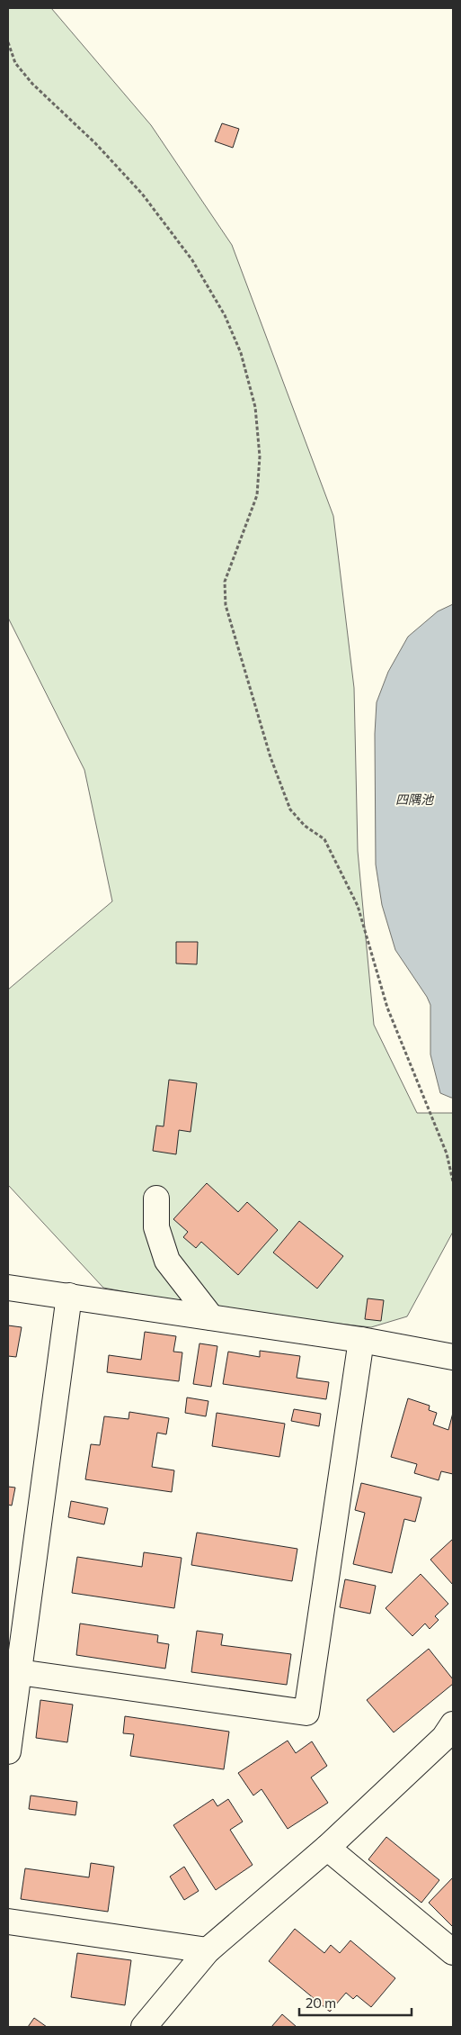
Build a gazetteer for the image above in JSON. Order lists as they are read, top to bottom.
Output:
{
  "water": ["四隅池"],
  "scale_bar": "20 m"
}
